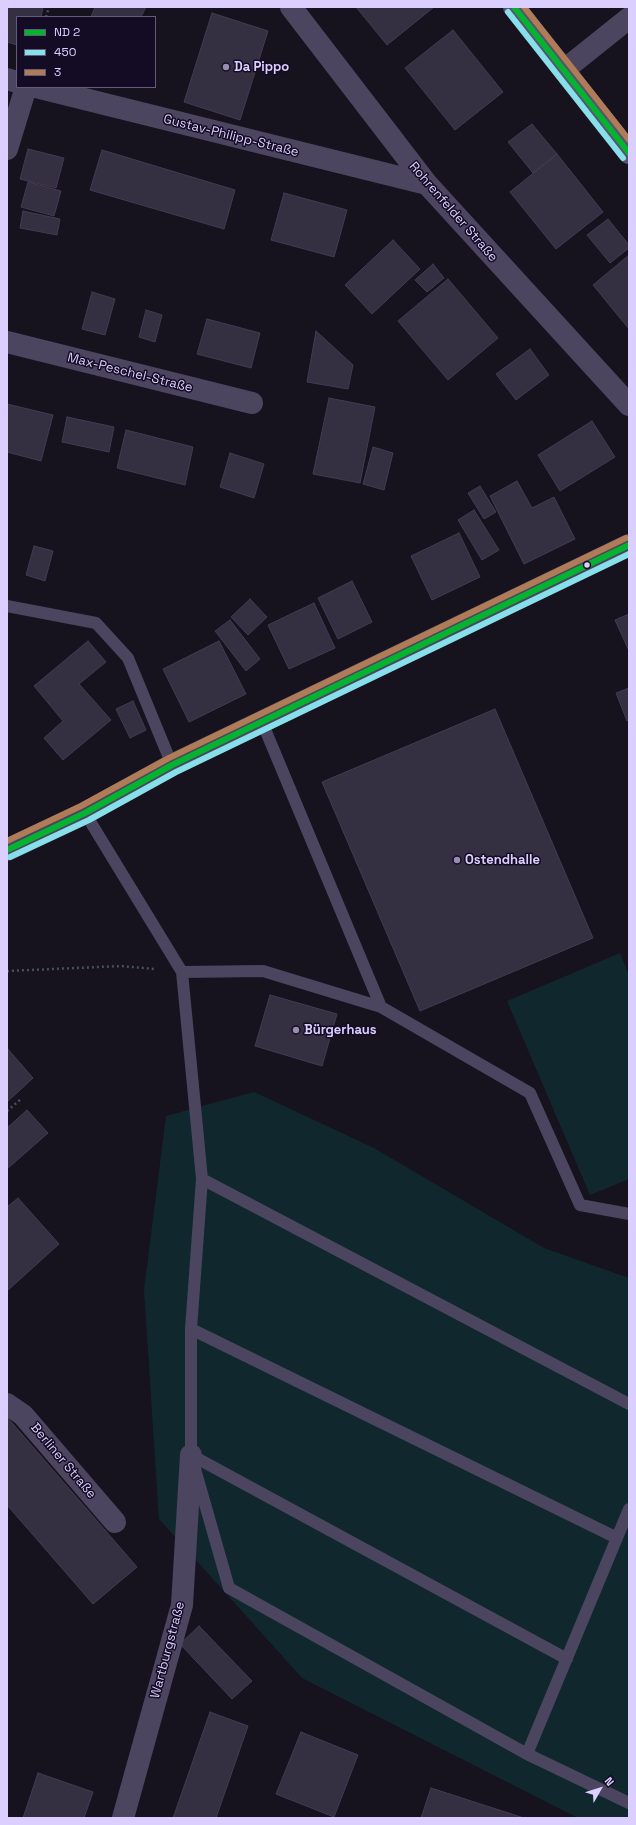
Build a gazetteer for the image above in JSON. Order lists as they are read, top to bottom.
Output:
{
  "streets": {
    "street": [
      "Gustav-Philipp-Straße",
      "Rohrenfelder Straße",
      "Max-Peschel-Straße",
      "Berliner Straße",
      "Wartburgstraße"
    ]
  },
  "crossings": [
    ["Gustav-Philipp-Straße", "Rohrenfelder Straße"]
  ],
  "places": ["Da Pippo", "Ostendhalle", "Bürgerhaus"],
  "lines": ["transit line 3", "transit line 450"],
  "legend": ["ND 2", "450", "3"],
  "north": "top right"
}
